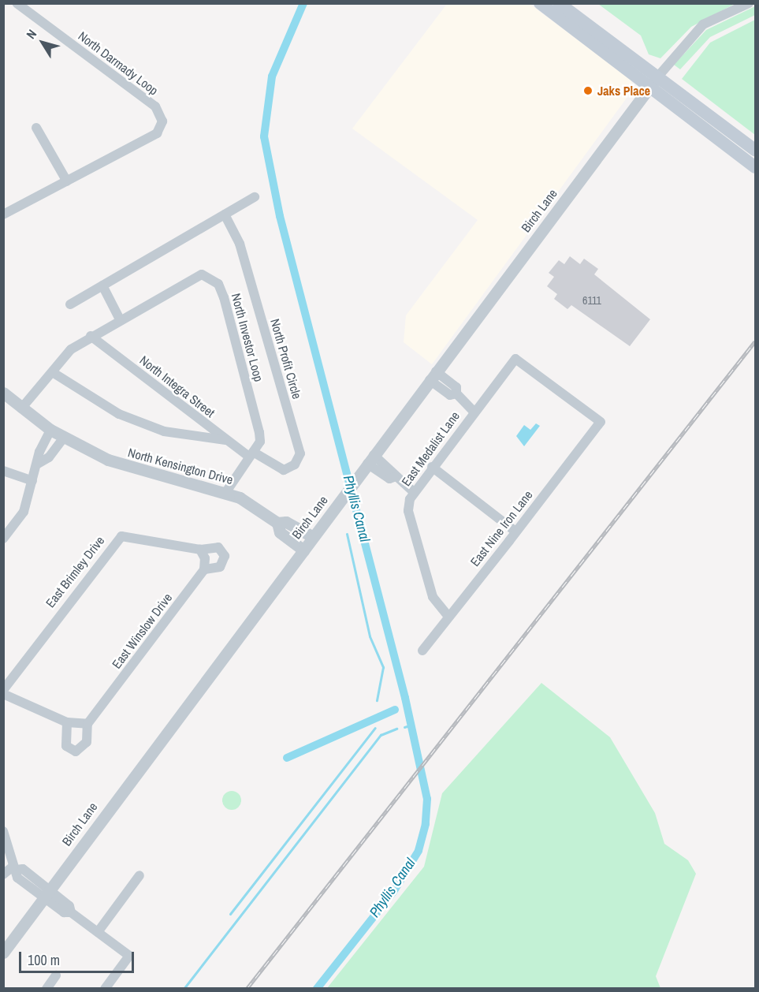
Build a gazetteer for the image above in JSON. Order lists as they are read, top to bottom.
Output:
{
  "streets": {
    "street": [
      "North Darmady Loop",
      "Birch Lane",
      "North Investor Loop",
      "North Profit Circle",
      "North Integra Street",
      "East Medalist Lane",
      "North Kensington Drive",
      "East Nine Iron Lane",
      "East Brimley Drive",
      "East Winslow Drive"
    ]
  },
  "crossings": [
    ["Birch Lane", "North Kensington Drive"],
    ["North Investor Loop", "North Profit Circle"],
    ["North Investor Loop", "North Integra Street"],
    ["North Investor Loop", "North Kensington Drive"],
    ["North Profit Circle", "North Integra Street"],
    ["East Medalist Lane", "East Nine Iron Lane"]
  ],
  "water": ["Phyllis Canal"],
  "places": ["Jaks Place"],
  "house_numbers": ["6111"],
  "scale_bar": "100 m",
  "north": "top left"
}
